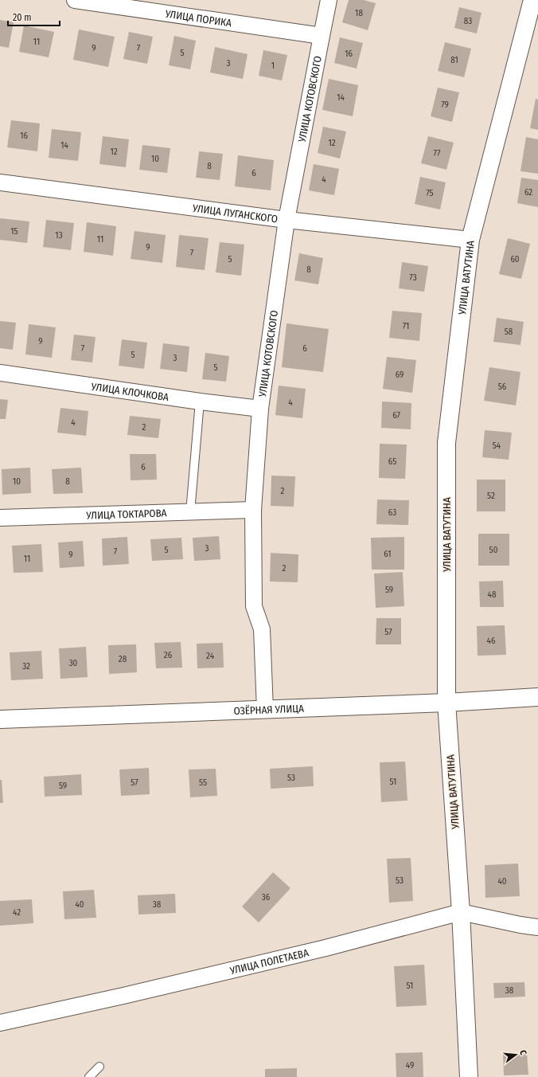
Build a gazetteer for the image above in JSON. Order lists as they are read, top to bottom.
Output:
{
  "streets": {
    "street": [
      "УЛИЦА ПОРИКА",
      "УЛИЦА КОТОВСКОГО",
      "УЛИЦА ЛУГАНСКОГО",
      "УЛИЦА ВАТУТИНА",
      "УЛИЦА КЛОЧКОВА",
      "УЛИЦА ТОКТАРОВА",
      "ОЗЁРНАЯ УЛИЦА",
      "УЛИЦА ПОЛЕТАЕВА"
    ]
  },
  "crossings": [
    ["УЛИЦА ПОРИКА", "УЛИЦА КОТОВСКОГО"],
    ["УЛИЦА КОТОВСКОГО", "УЛИЦА ЛУГАНСКОГО"],
    ["УЛИЦА КОТОВСКОГО", "УЛИЦА КЛОЧКОВА"],
    ["УЛИЦА КОТОВСКОГО", "УЛИЦА ТОКТАРОВА"],
    ["УЛИЦА КОТОВСКОГО", "ОЗЁРНАЯ УЛИЦА"],
    ["УЛИЦА ЛУГАНСКОГО", "УЛИЦА ВАТУТИНА"],
    ["УЛИЦА ВАТУТИНА", "ОЗЁРНАЯ УЛИЦА"],
    ["УЛИЦА ВАТУТИНА", "УЛИЦА ПОЛЕТАЕВА"]
  ],
  "house_numbers": [
    "18",
    "83",
    "11",
    "9",
    "7",
    "5",
    "16",
    "81",
    "3",
    "1",
    "14",
    "79",
    "16",
    "12",
    "14",
    "12",
    "77",
    "10",
    "8",
    "6",
    "4",
    "62",
    "75",
    "15",
    "13",
    "11",
    "9",
    "7",
    "5",
    "60",
    "8",
    "73",
    "71",
    "58",
    "9",
    "7",
    "6",
    "5",
    "3",
    "5",
    "69",
    "56",
    "4",
    "67",
    "4",
    "2",
    "54",
    "65",
    "6",
    "10",
    "8",
    "2",
    "52",
    "63",
    "3",
    "5",
    "50",
    "7",
    "61",
    "9",
    "11",
    "2",
    "59",
    "48",
    "57",
    "46",
    "26",
    "24",
    "28",
    "30",
    "32",
    "53",
    "51",
    "57",
    "55",
    "59",
    "53",
    "40",
    "36",
    "40",
    "38",
    "42",
    "51",
    "38",
    "49"
  ],
  "scale_bar": "20 m",
  "north": "right"
}
